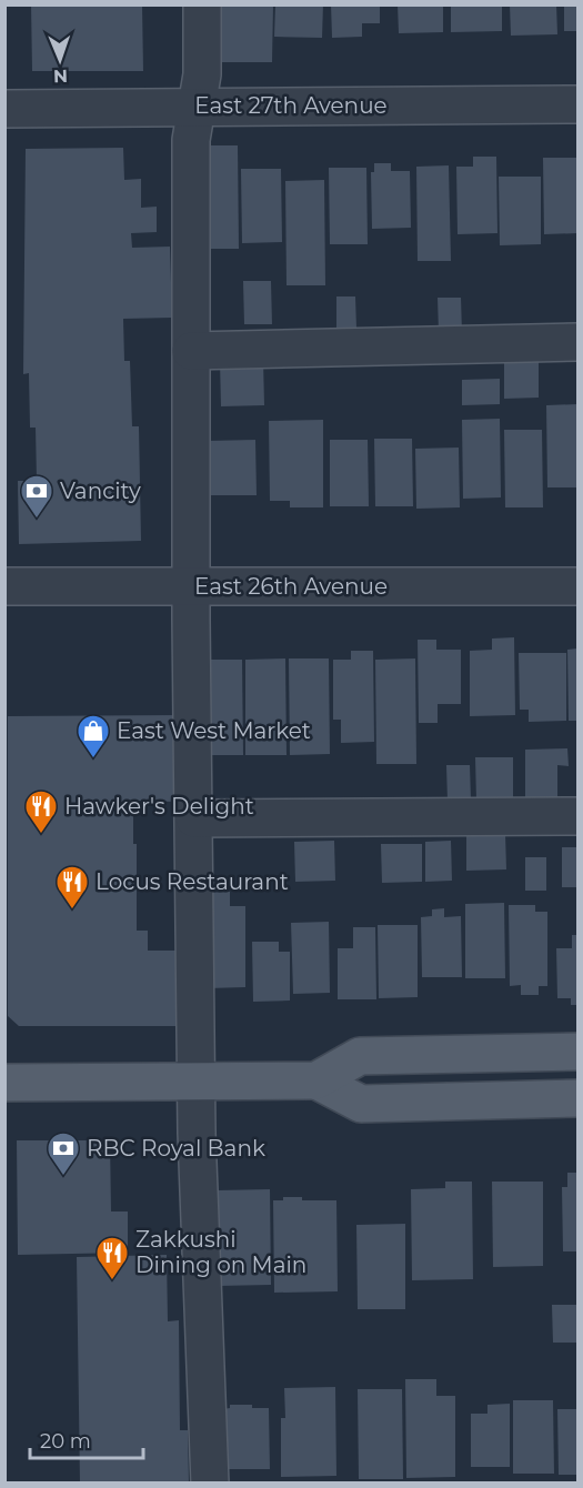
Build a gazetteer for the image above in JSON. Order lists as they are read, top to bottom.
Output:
{
  "streets": {
    "street": ["East 27th Avenue", "East 26th Avenue"]
  },
  "places": {
    "bank": ["Vancity", "RBC Royal Bank"],
    "shop": ["East West Market"],
    "restaurant": ["Hawker's Delight", "Locus Restaurant", "Zakkushi Dining on Main"]
  },
  "scale_bar": "20 m",
  "north": "bottom"
}
